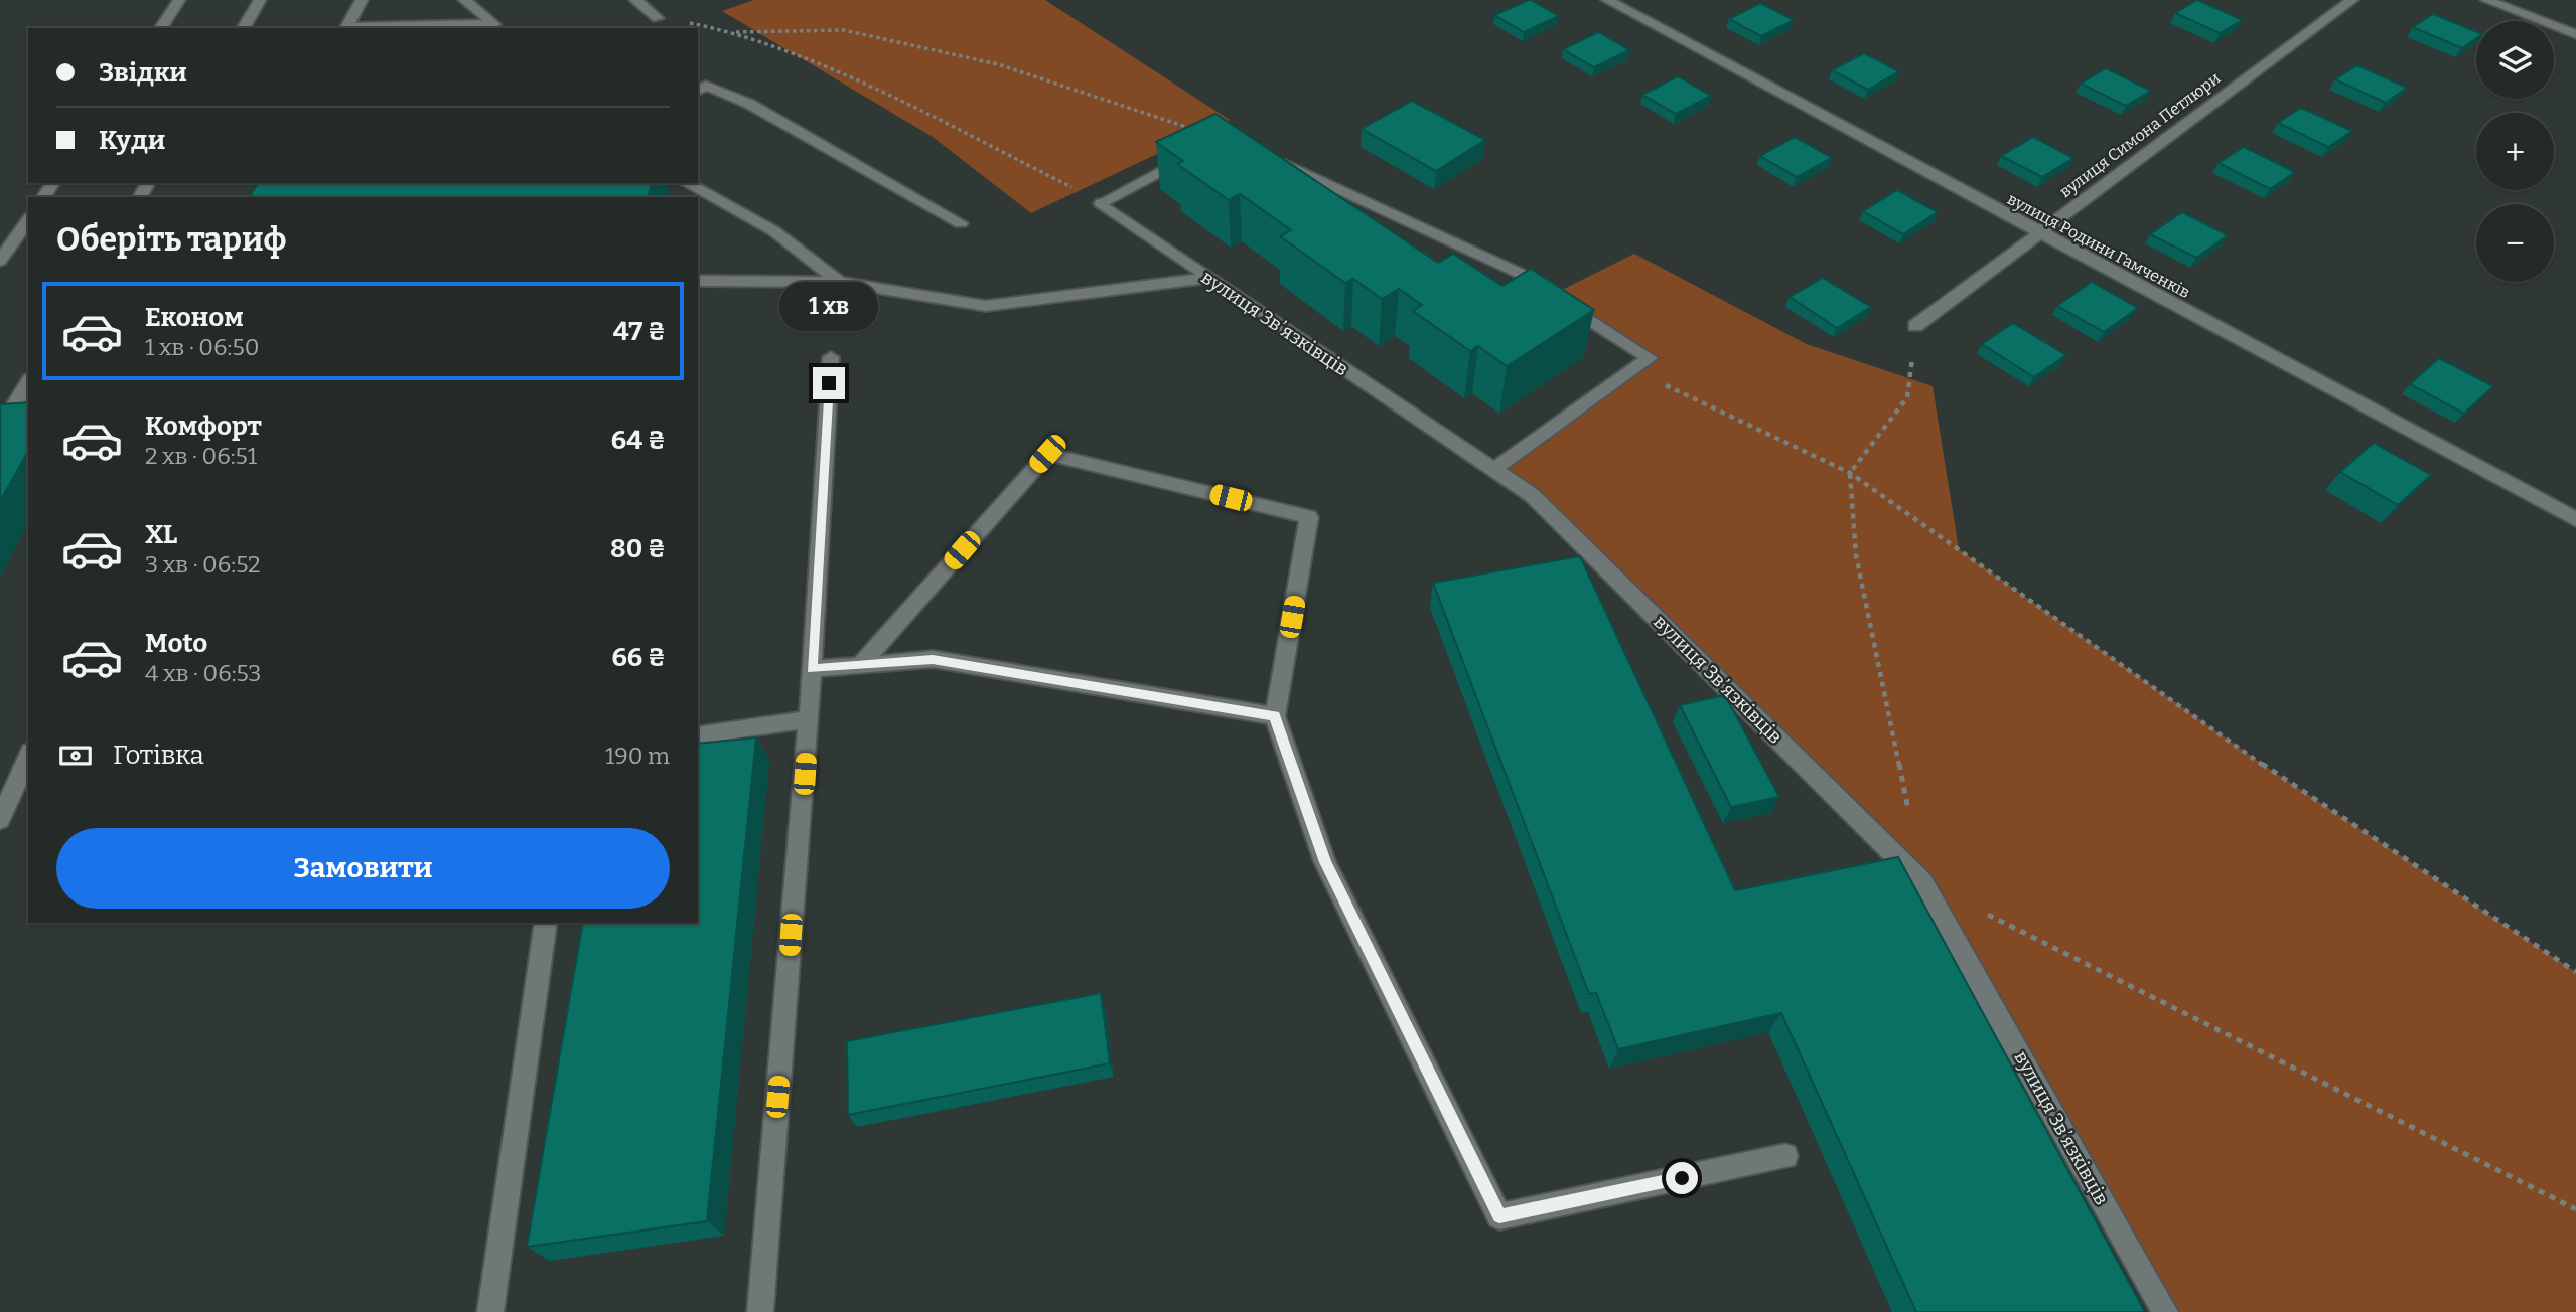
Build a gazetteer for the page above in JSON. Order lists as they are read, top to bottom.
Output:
{
  "streets": {
    "street": ["вулиця Симона Петлюри", "вулиця Родини Гамченків", "вулиця Звʼязківців"]
  },
  "crossings": [
    ["вулиця Симона Петлюри", "вулиця Родини Гамченків"]
  ],
  "page": {
    "map_buttons": ["+", "−"],
    "banner": ["Звідки", "Куди"],
    "heading": "Оберіть тариф",
    "bubble": "1 хв",
    "list": [
      {
        "name": "Економ",
        "note": "1 хв · 06:50",
        "value": "47 ₴"
      },
      {
        "name": "Комфорт",
        "note": "2 хв · 06:51",
        "value": "64 ₴"
      },
      {
        "name": "XL",
        "note": "3 хв · 06:52",
        "value": "80 ₴"
      },
      {
        "name": "Moto",
        "note": "4 хв · 06:53",
        "value": "66 ₴"
      }
    ],
    "pay": ["Готівка", "190 m"],
    "buttons": "Замовити"
  }
}
